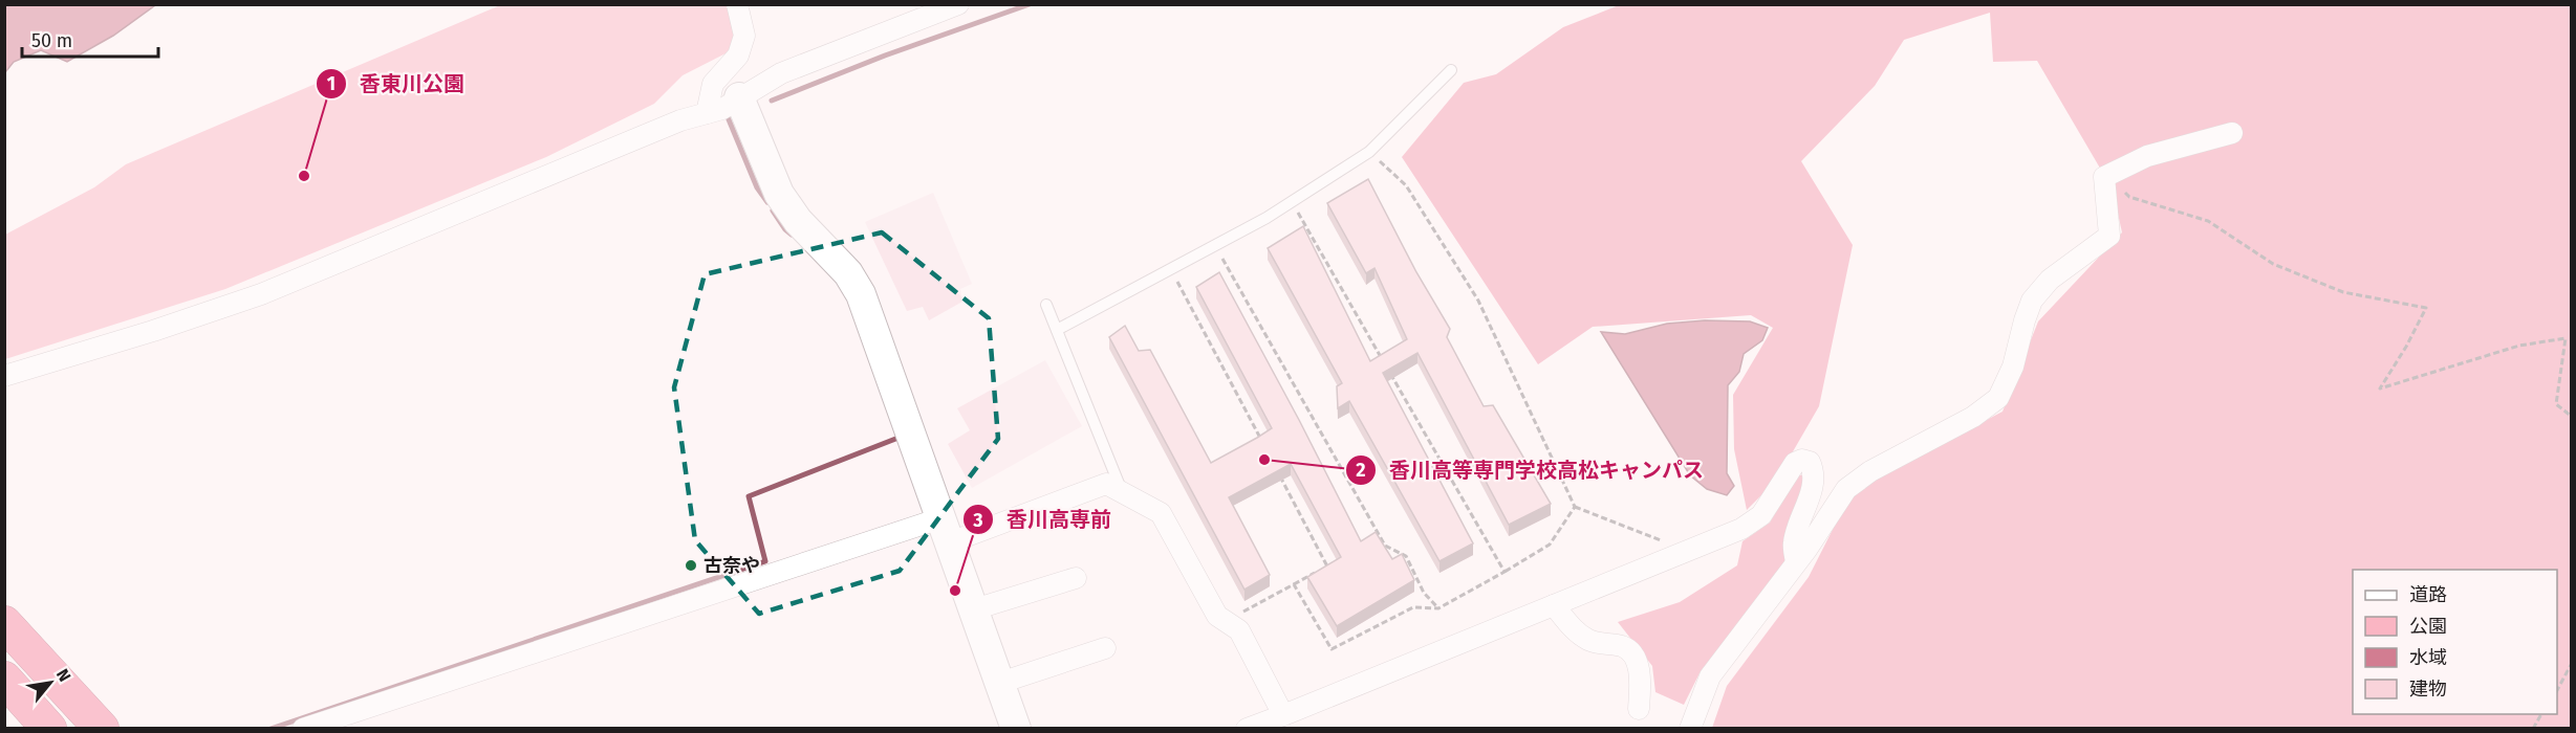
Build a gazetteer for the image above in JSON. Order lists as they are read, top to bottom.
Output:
{
  "places": [
    "香東川公園",
    "香川高等専門学校高松キャンパス",
    "古奈や",
    "香川高専前"
  ],
  "legend": [
    "道路",
    "公園",
    "水域",
    "建物"
  ],
  "scale_bar": "50 m",
  "north": "top right"
}
